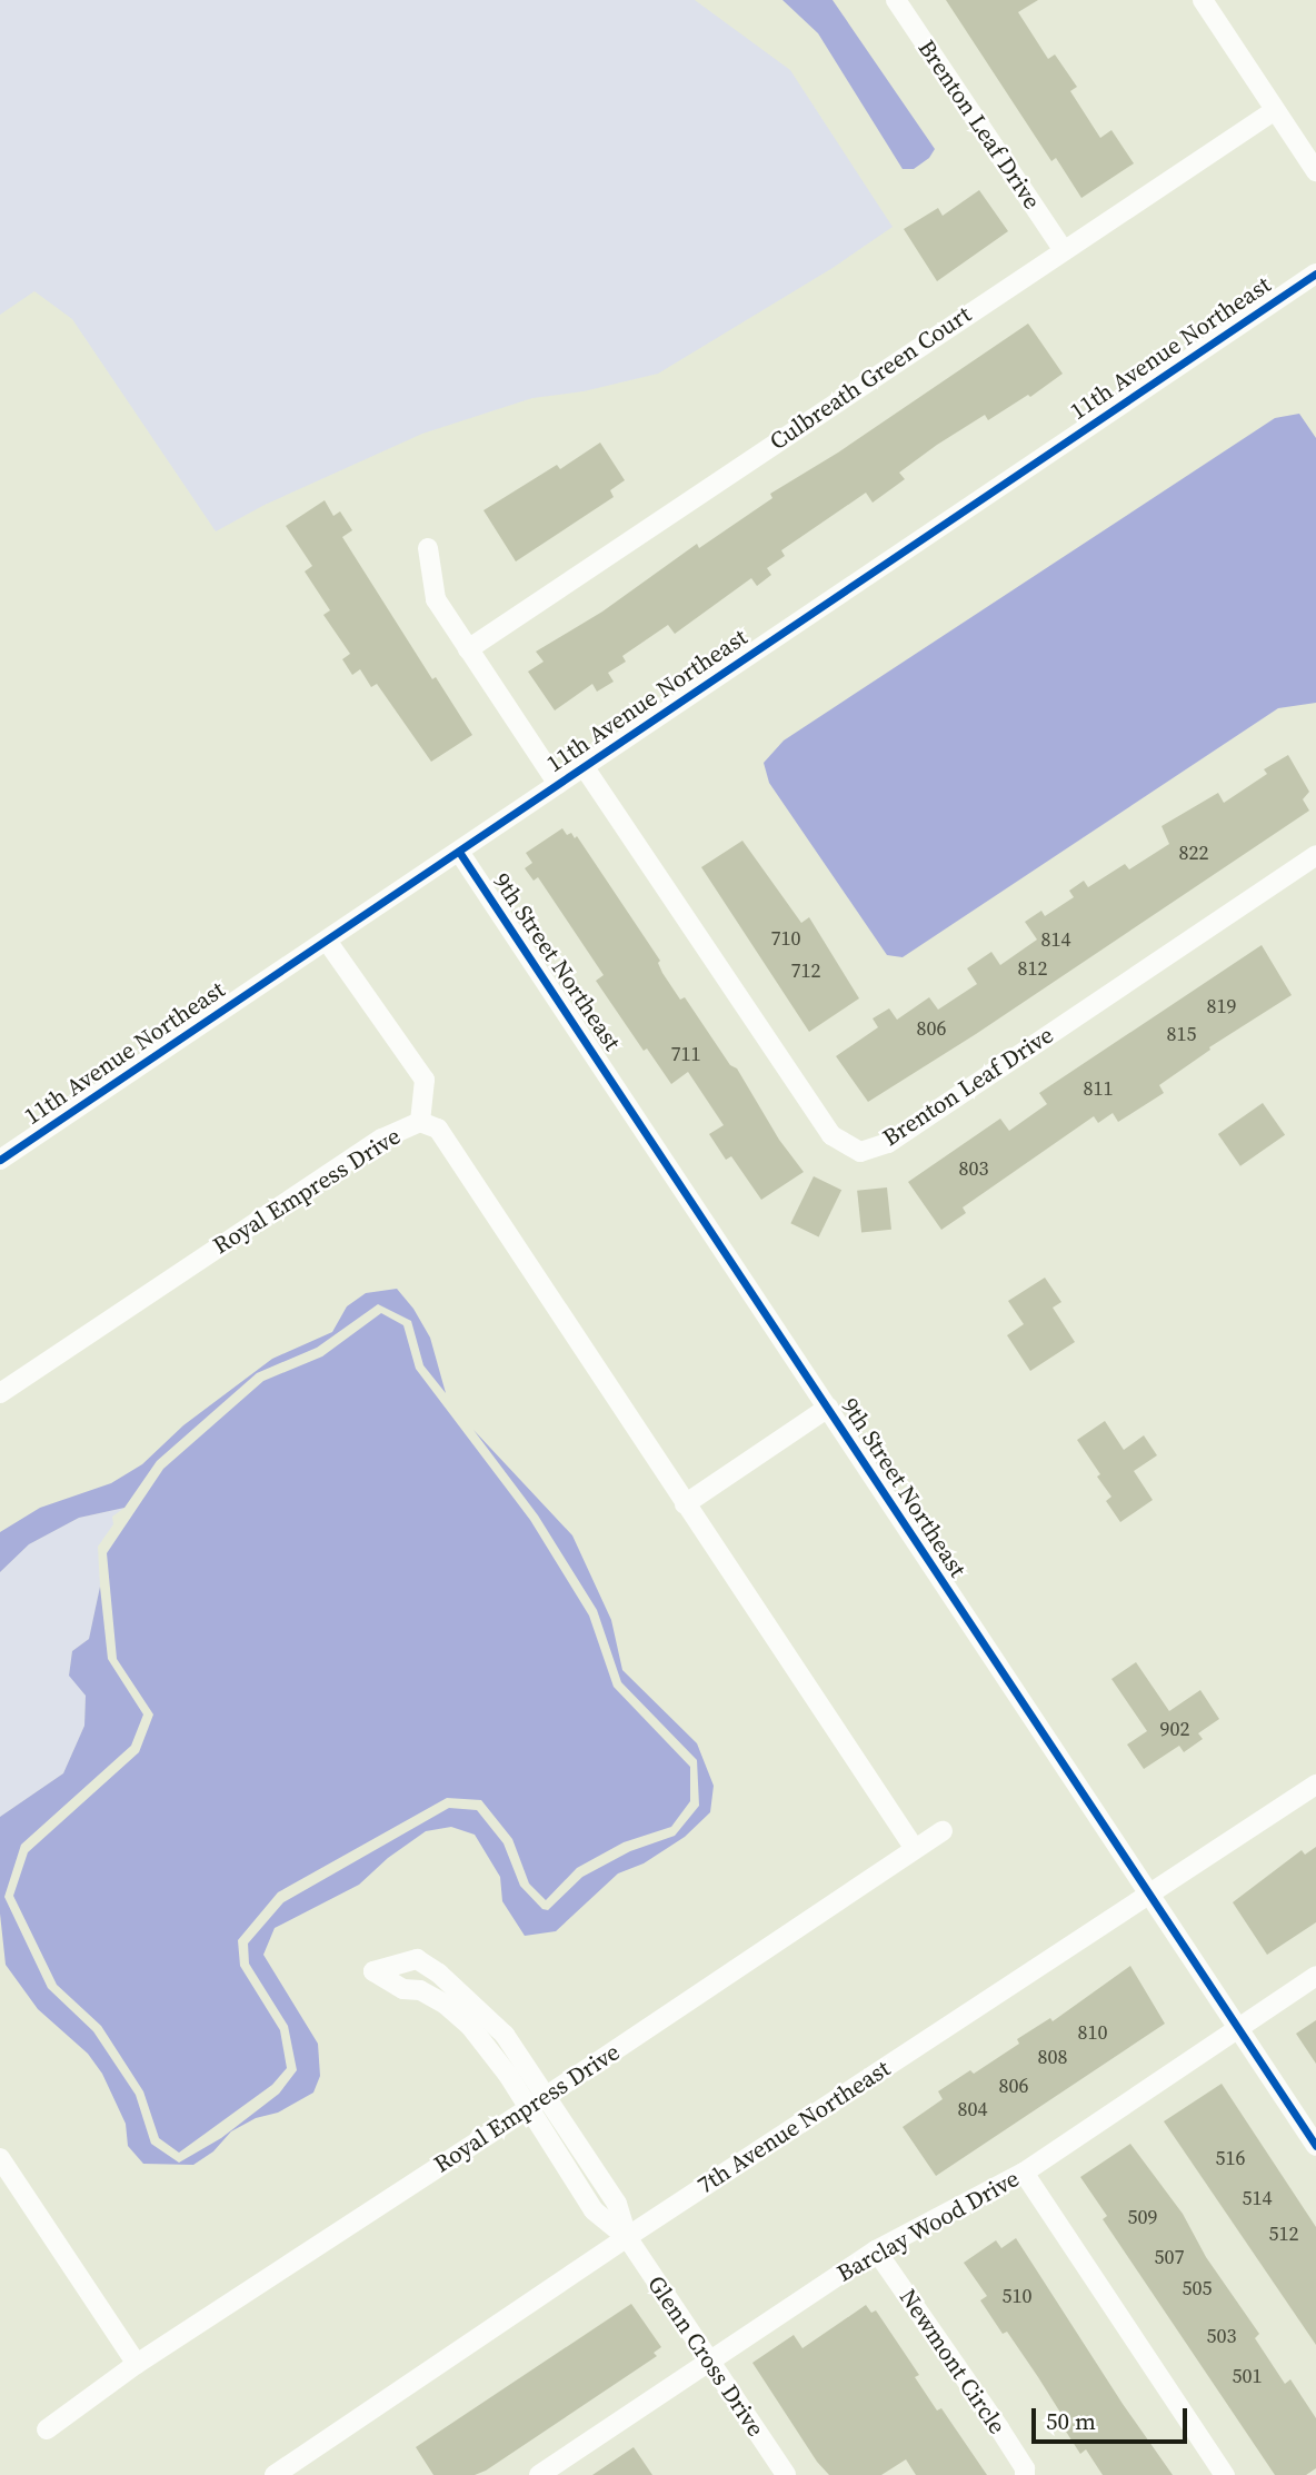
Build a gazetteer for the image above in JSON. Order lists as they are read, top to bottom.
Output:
{
  "streets": {
    "street": [
      "Brenton Leaf Drive",
      "11th Avenue Northeast",
      "Culbreath Green Court",
      "9th Street Northeast",
      "Royal Empress Drive",
      "7th Avenue Northeast",
      "Barclay Wood Drive",
      "Glenn Cross Drive",
      "Newmont Circle"
    ]
  },
  "crossings": [
    ["Brenton Leaf Drive", "11th Avenue Northeast"],
    ["Brenton Leaf Drive", "Culbreath Green Court"],
    ["11th Avenue Northeast", "9th Street Northeast"],
    ["9th Street Northeast", "7th Avenue Northeast"],
    ["9th Street Northeast", "Barclay Wood Drive"],
    ["7th Avenue Northeast", "Glenn Cross Drive"],
    ["Barclay Wood Drive", "Glenn Cross Drive"],
    ["Barclay Wood Drive", "Newmont Circle"]
  ],
  "house_numbers": [
    "822",
    "710",
    "814",
    "812",
    "712",
    "819",
    "806",
    "815",
    "711",
    "811",
    "803",
    "902",
    "810",
    "808",
    "806",
    "804",
    "516",
    "514",
    "509",
    "512",
    "507",
    "505",
    "510",
    "503",
    "501"
  ],
  "scale_bar": "50 m"
}
